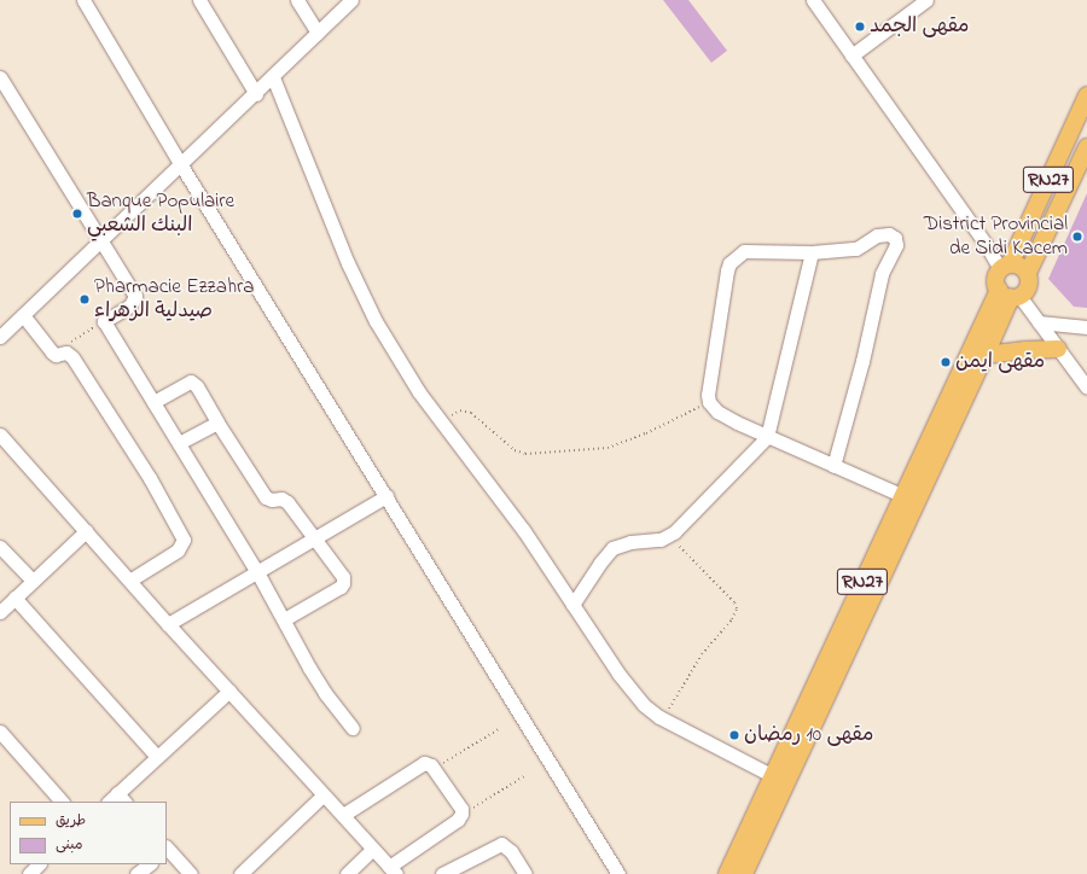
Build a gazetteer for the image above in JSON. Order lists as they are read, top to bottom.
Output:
{
  "streets": {
    "main road": ["RN27"]
  },
  "places": [
    "مقهى الجمد",
    "Banque Populaire البنك الشعبي",
    "District Provincial de Sidi Kacem",
    "Pharmacie Ezzahra صيدلية الزهراء",
    "مقهى ايمن",
    "مقهى 10 رمضان"
  ],
  "legend": ["طريق", "مبنى"]
}
